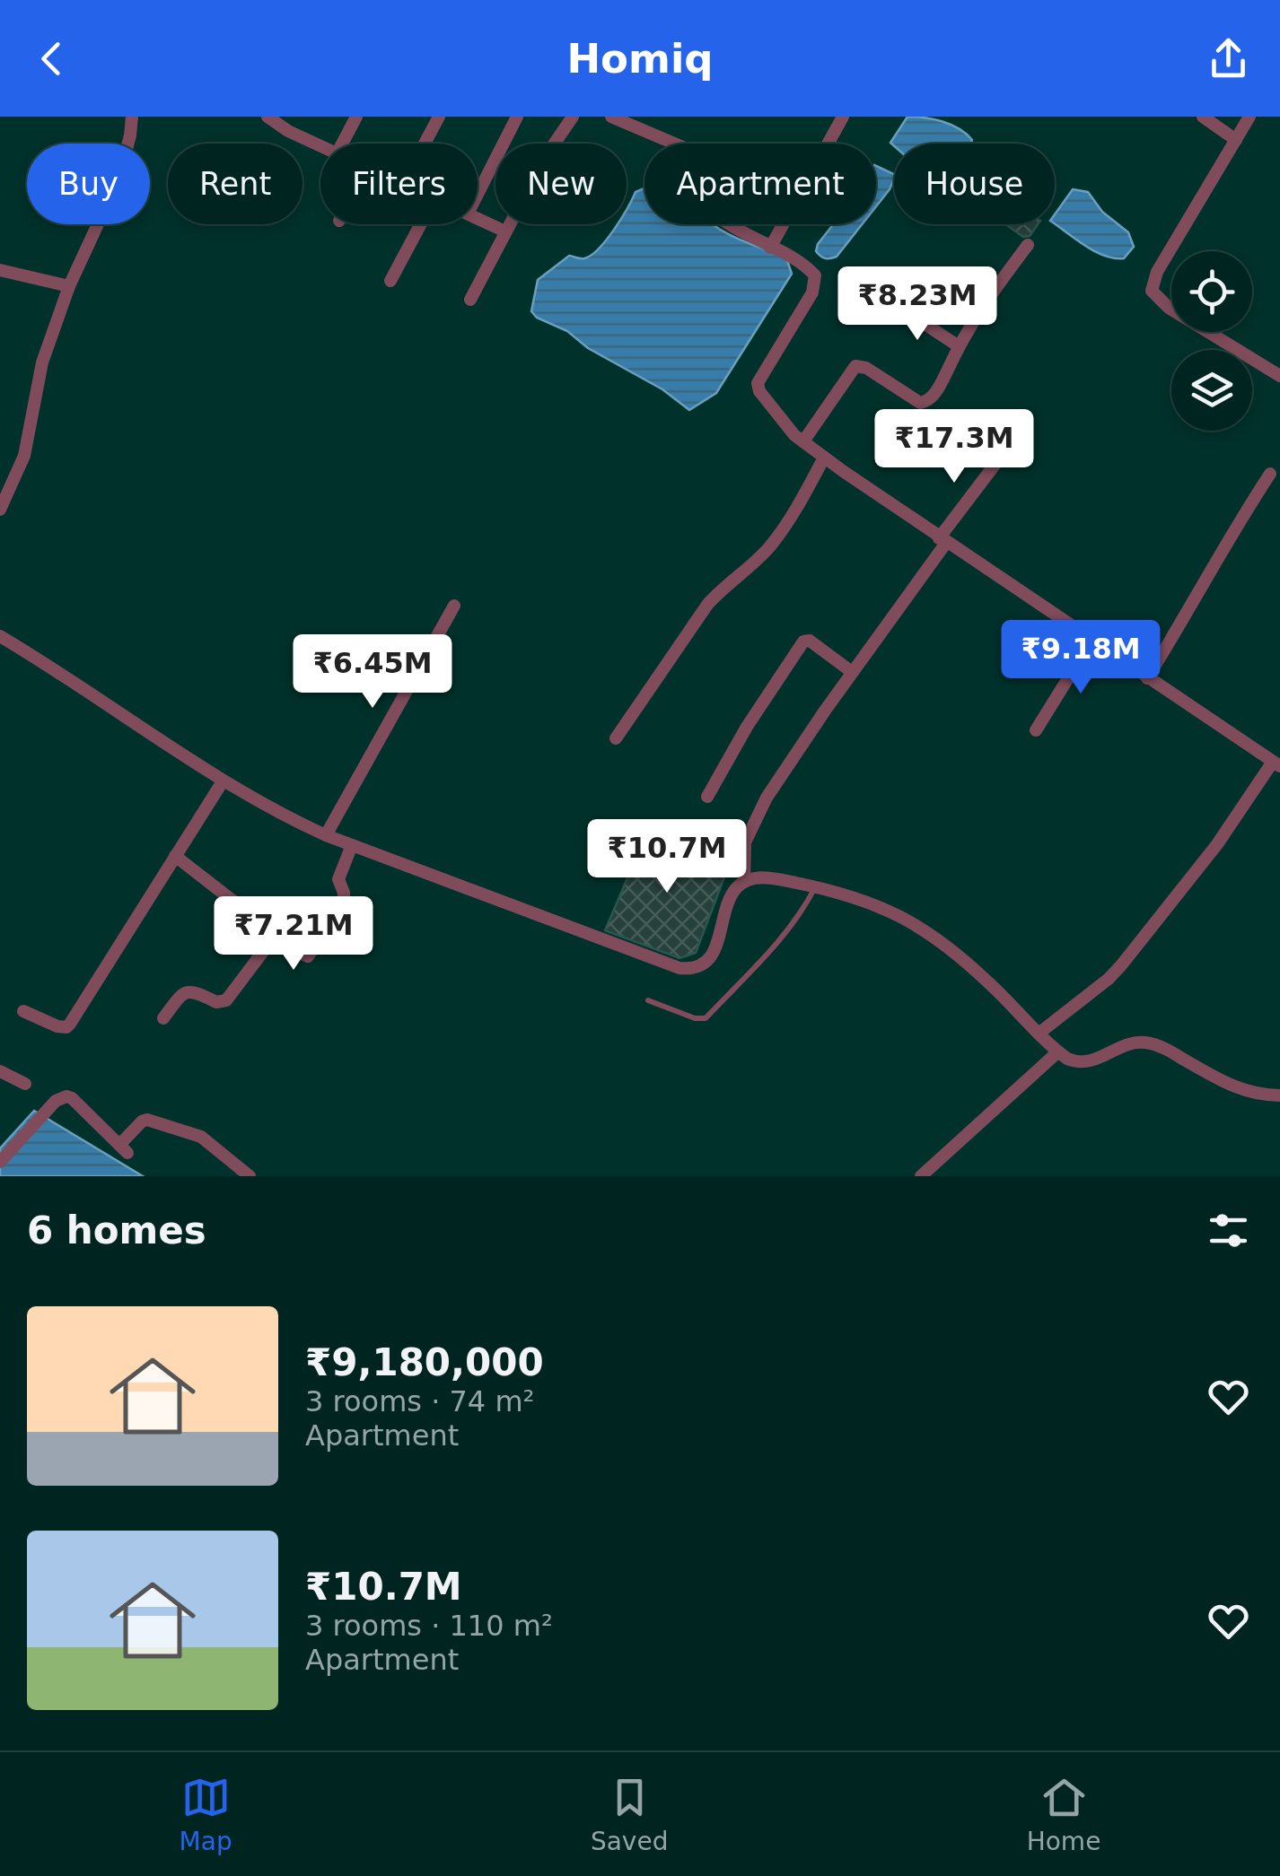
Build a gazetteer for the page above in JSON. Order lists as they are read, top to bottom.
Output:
{
  "page": {
    "header": "Homiq",
    "chip": [
      "Buy",
      "Rent",
      "Filters",
      "New",
      "Apartment",
      "House"
    ],
    "price": [
      "₹8.23M",
      "₹17.3M",
      "₹9.18M",
      "₹6.45M",
      "₹10.7M",
      "₹7.21M"
    ],
    "heading": "6 homes",
    "list": [
      {
        "name": "₹9,180,000",
        "note": "3 rooms · 74 m² · Apartment"
      },
      {
        "name": "₹10.7M",
        "note": "3 rooms · 110 m² · Apartment"
      }
    ],
    "tabs": ["Map", "Saved", "Home"]
  }
}
